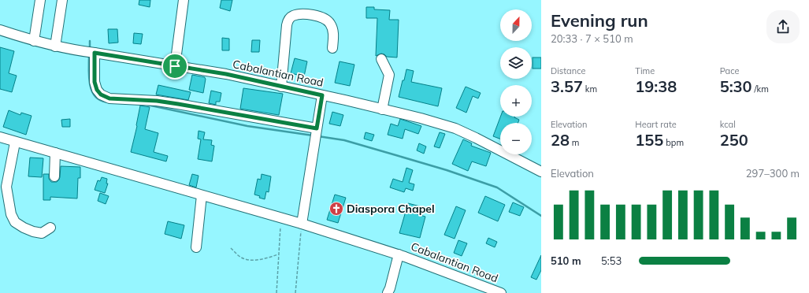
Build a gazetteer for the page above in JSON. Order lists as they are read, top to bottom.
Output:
{
  "streets": {
    "street": ["Cabalantian Road"]
  },
  "places": {
    "church": ["Diaspora Chapel"]
  },
  "north": "top",
  "page": {
    "heading": ["Evening run", "20:33 · 7 × 510 m"],
    "map_buttons": ["+", "−"],
    "stats": [
      ["Distance", "3.57 km"],
      ["Time", "19:38"],
      ["Pace", "5:30 /km"],
      ["Elevation", "28 m"],
      ["Heart rate", "155 bpm"],
      ["kcal", "250"]
    ],
    "chart": ["Elevation", "297–300 m"],
    "list": [
      {
        "name": "510 m",
        "note": "5:53"
      }
    ]
  }
}
